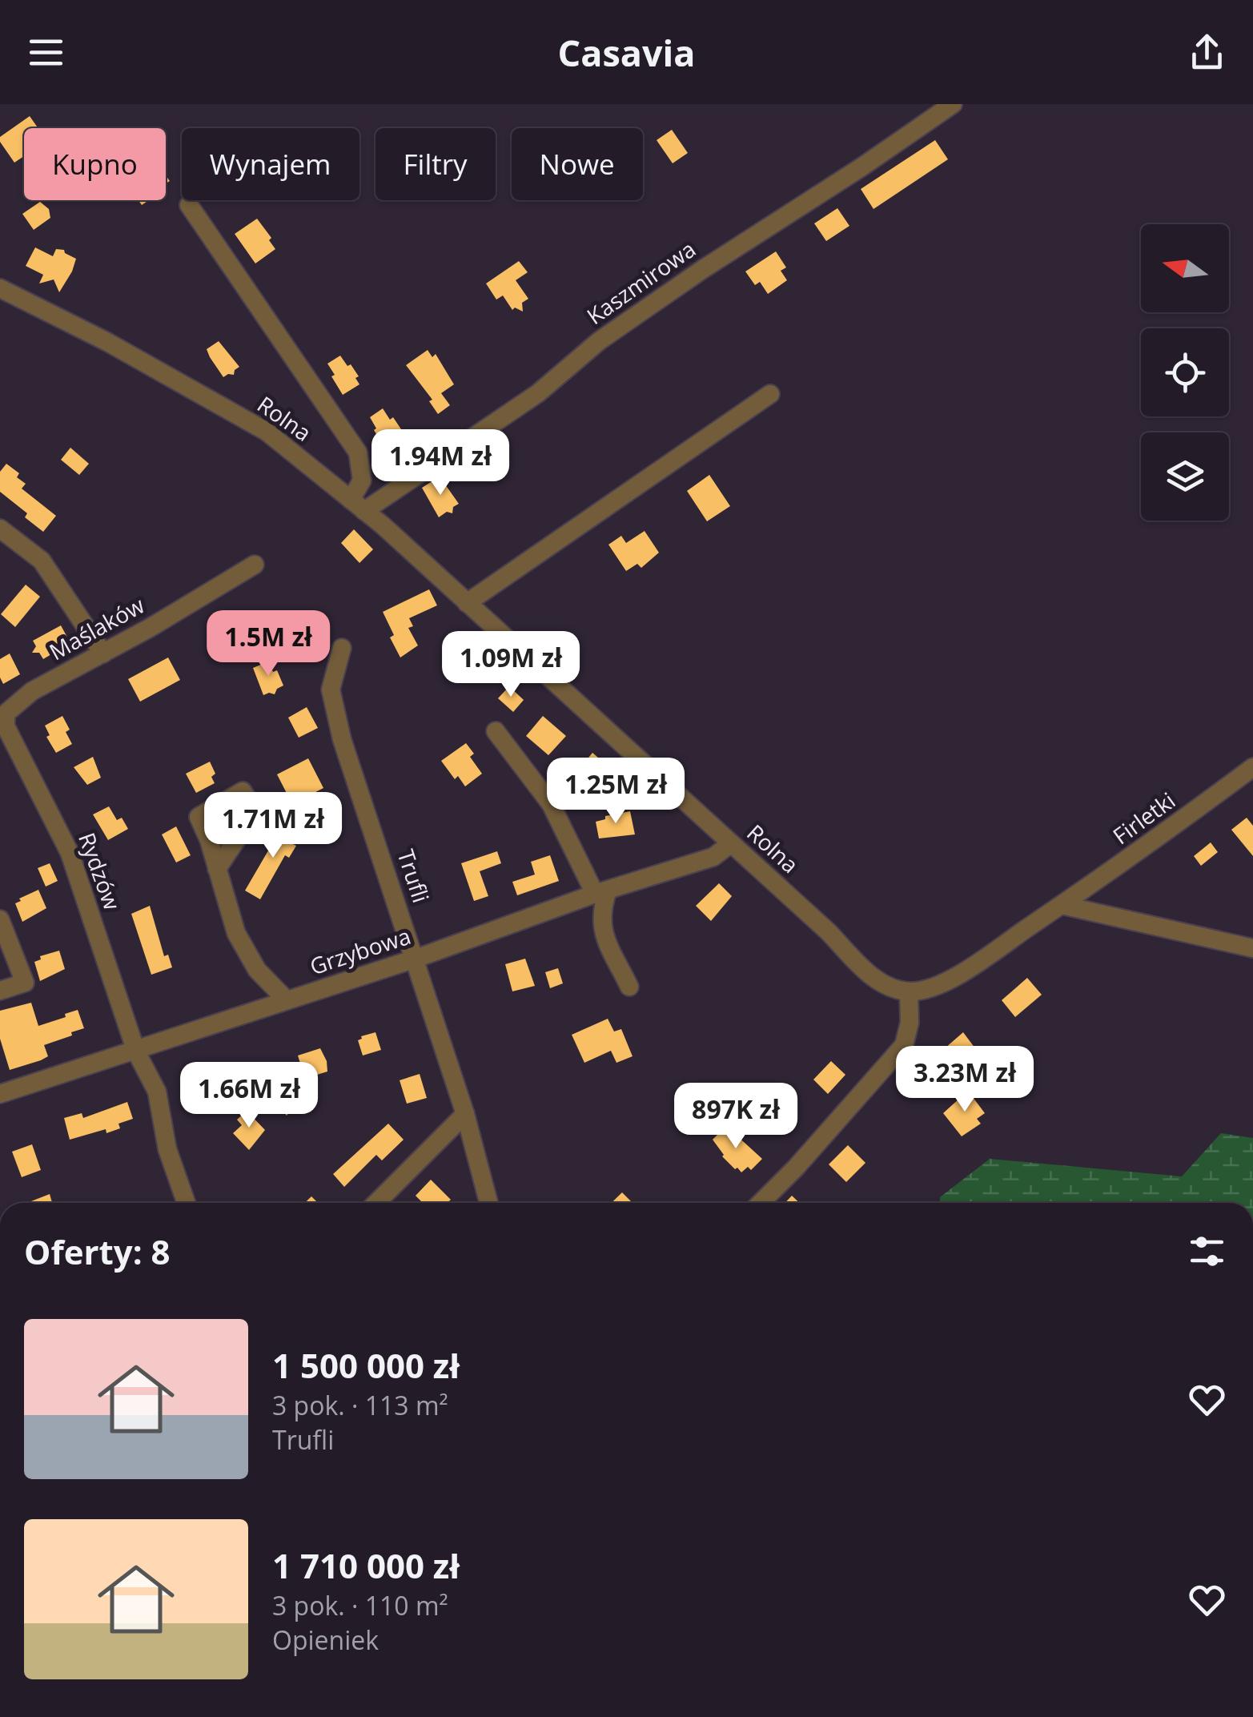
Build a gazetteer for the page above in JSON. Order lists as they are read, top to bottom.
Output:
{
  "streets": {
    "street": [
      "Kaszmirowa",
      "Rolna",
      "Maślaków",
      "Firletki",
      "Rydzów",
      "Trufli",
      "Grzybowa"
    ]
  },
  "crossings": [
    ["Kaszmirowa", "Rolna"],
    ["Rolna", "Grzybowa"],
    ["Maślaków", "Rydzów"],
    ["Rydzów", "Grzybowa"],
    ["Trufli", "Grzybowa"]
  ],
  "north": "left",
  "page": {
    "header": "Casavia",
    "chip": [
      "Kupno",
      "Wynajem",
      "Filtry",
      "Nowe"
    ],
    "price": [
      "1.94M zł",
      "1.5M zł",
      "1.09M zł",
      "1.25M zł",
      "1.71M zł",
      "3.23M zł",
      "1.66M zł",
      "897K zł"
    ],
    "heading": "Oferty: 8",
    "list": [
      {
        "name": "1 500 000 zł",
        "note": "3 pok. · 113 m² · Trufli"
      },
      {
        "name": "1 710 000 zł",
        "note": "3 pok. · 110 m² · Opieniek"
      }
    ]
  }
}
